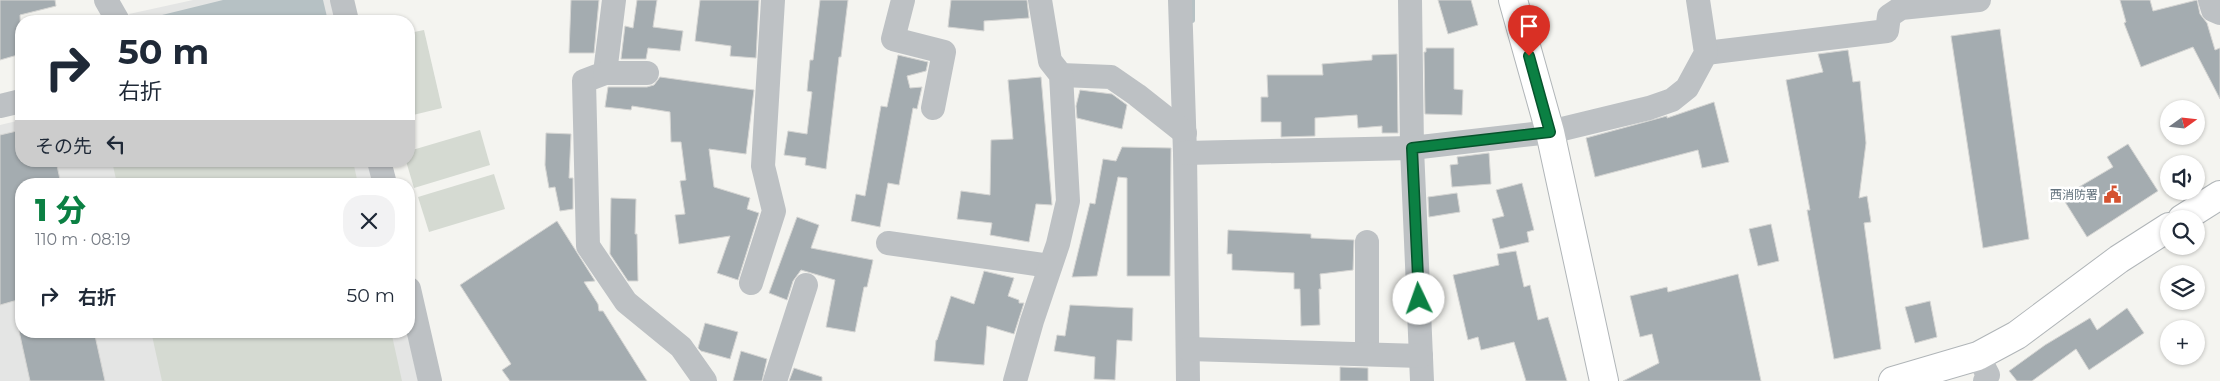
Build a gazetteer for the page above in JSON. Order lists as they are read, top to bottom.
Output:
{
  "places": {
    "public building": ["西消防署"]
  },
  "north": "right",
  "page": {
    "turn": ["50 m", "右折"],
    "map_buttons": "+",
    "then": "その先",
    "heading": ["1 分", "110 m · 08:19"],
    "list": [
      {
        "name": "右折",
        "value": "50 m"
      }
    ]
  }
}
